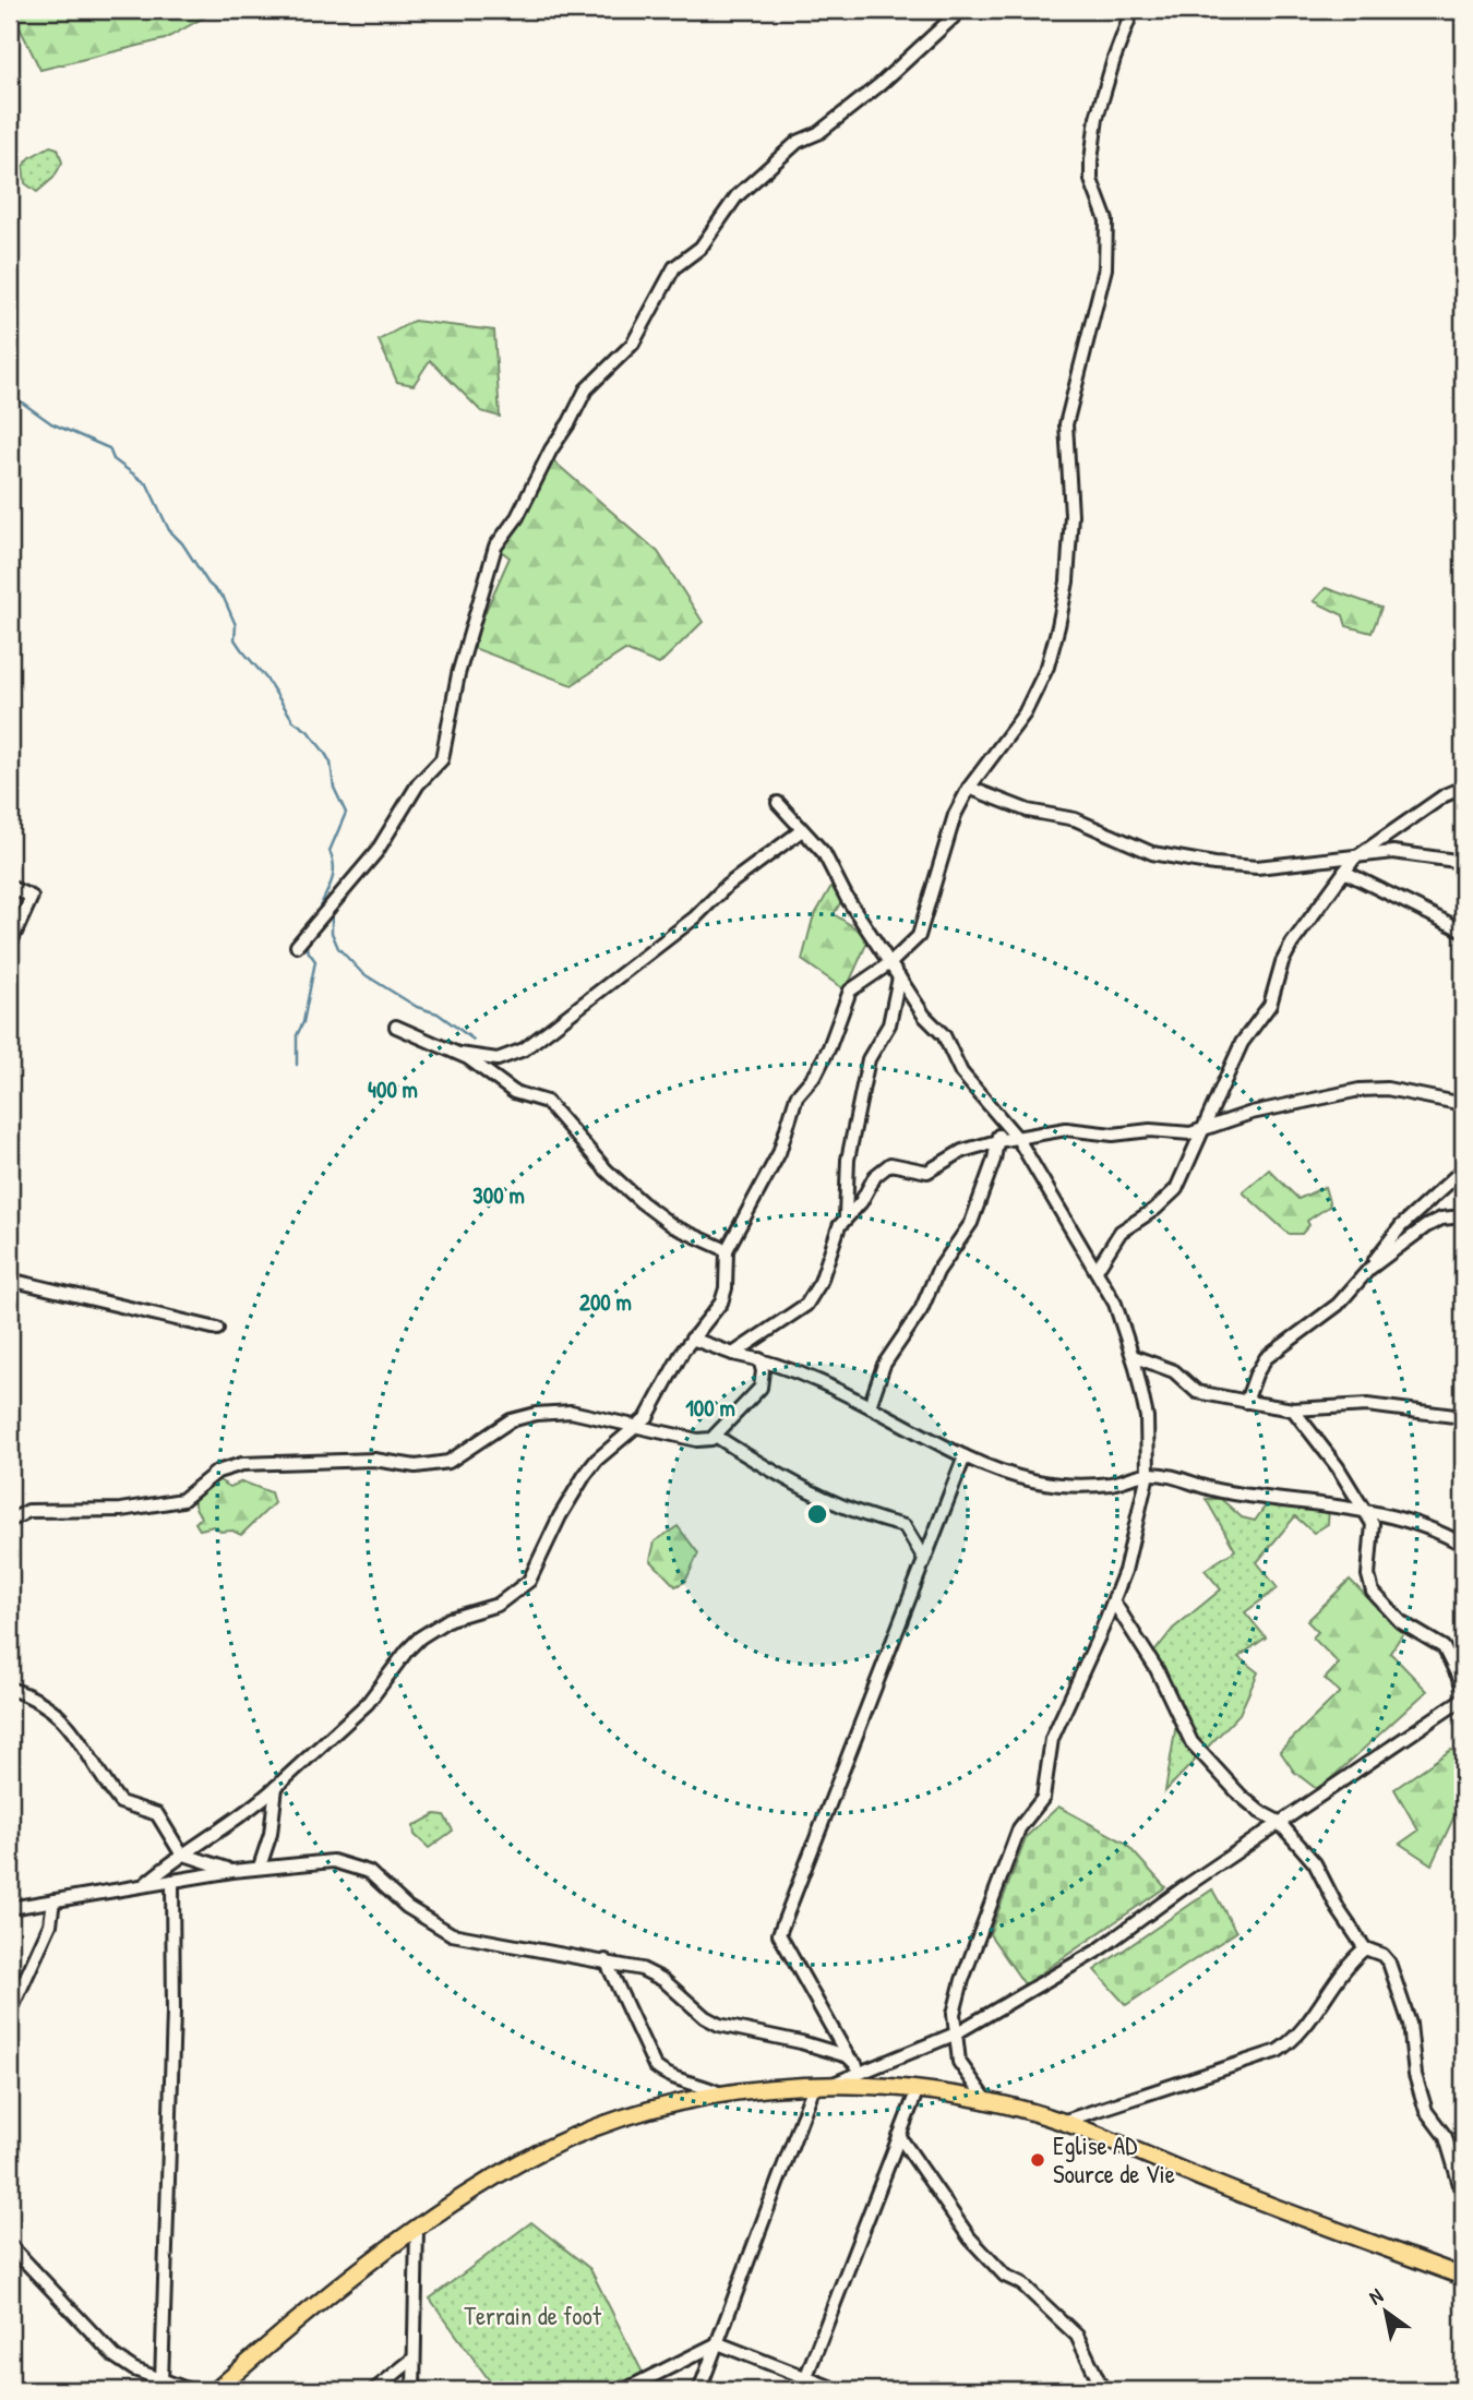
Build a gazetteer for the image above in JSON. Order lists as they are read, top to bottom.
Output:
{
  "parks": ["Terrain de foot"],
  "places": ["Eglise AD Source de Vie"],
  "north": "top left",
  "rings": [
    "400 m",
    "300 m",
    "200 m",
    "100 m"
  ]
}
